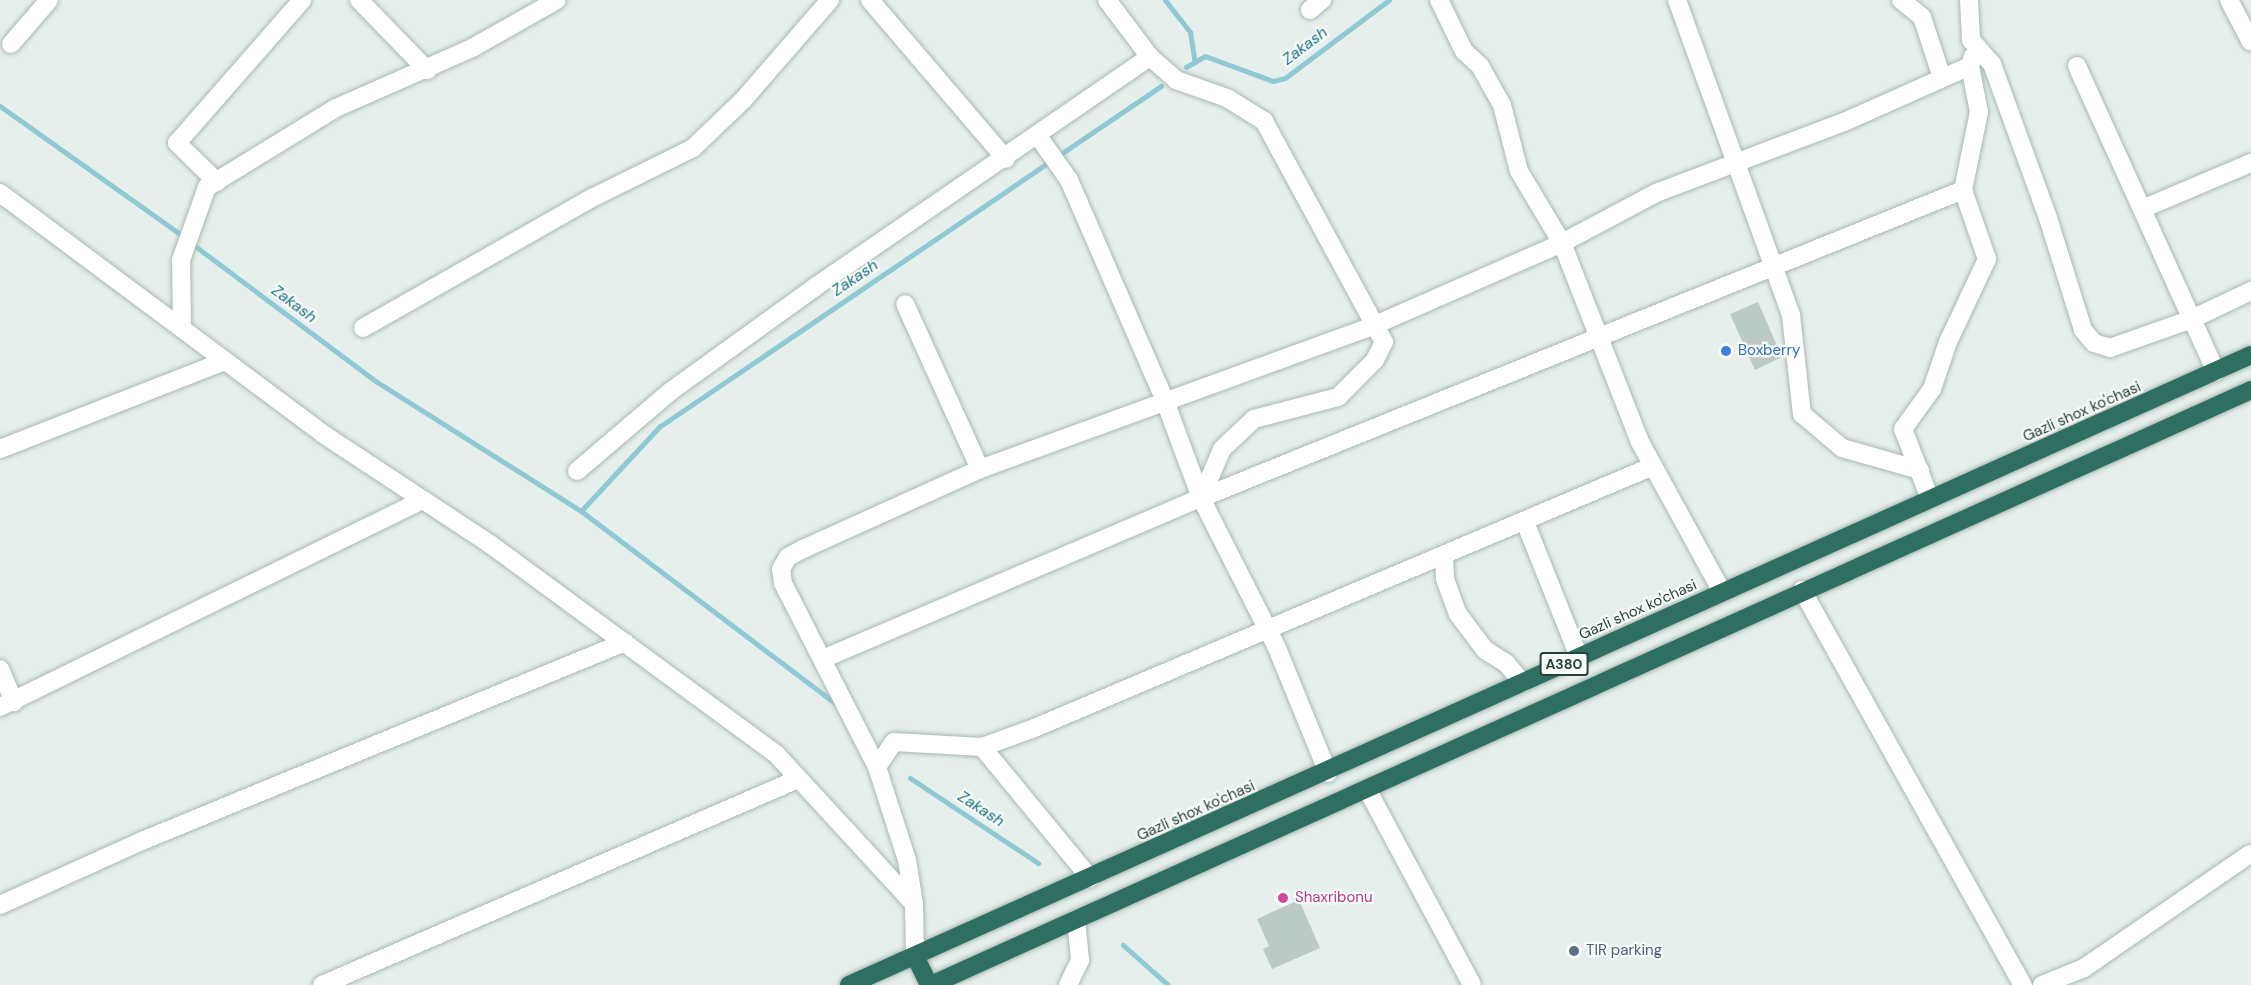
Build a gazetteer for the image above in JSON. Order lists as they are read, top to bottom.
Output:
{
  "streets": {
    "highway": ["Gazli shox ko'chasi", "A380"]
  },
  "crossings": [
    ["Gazli shox ko'chasi", "A380"]
  ],
  "water": ["Zakash"],
  "places": ["Boxberry", "Shaxribonu", "TIR parking"]
}
